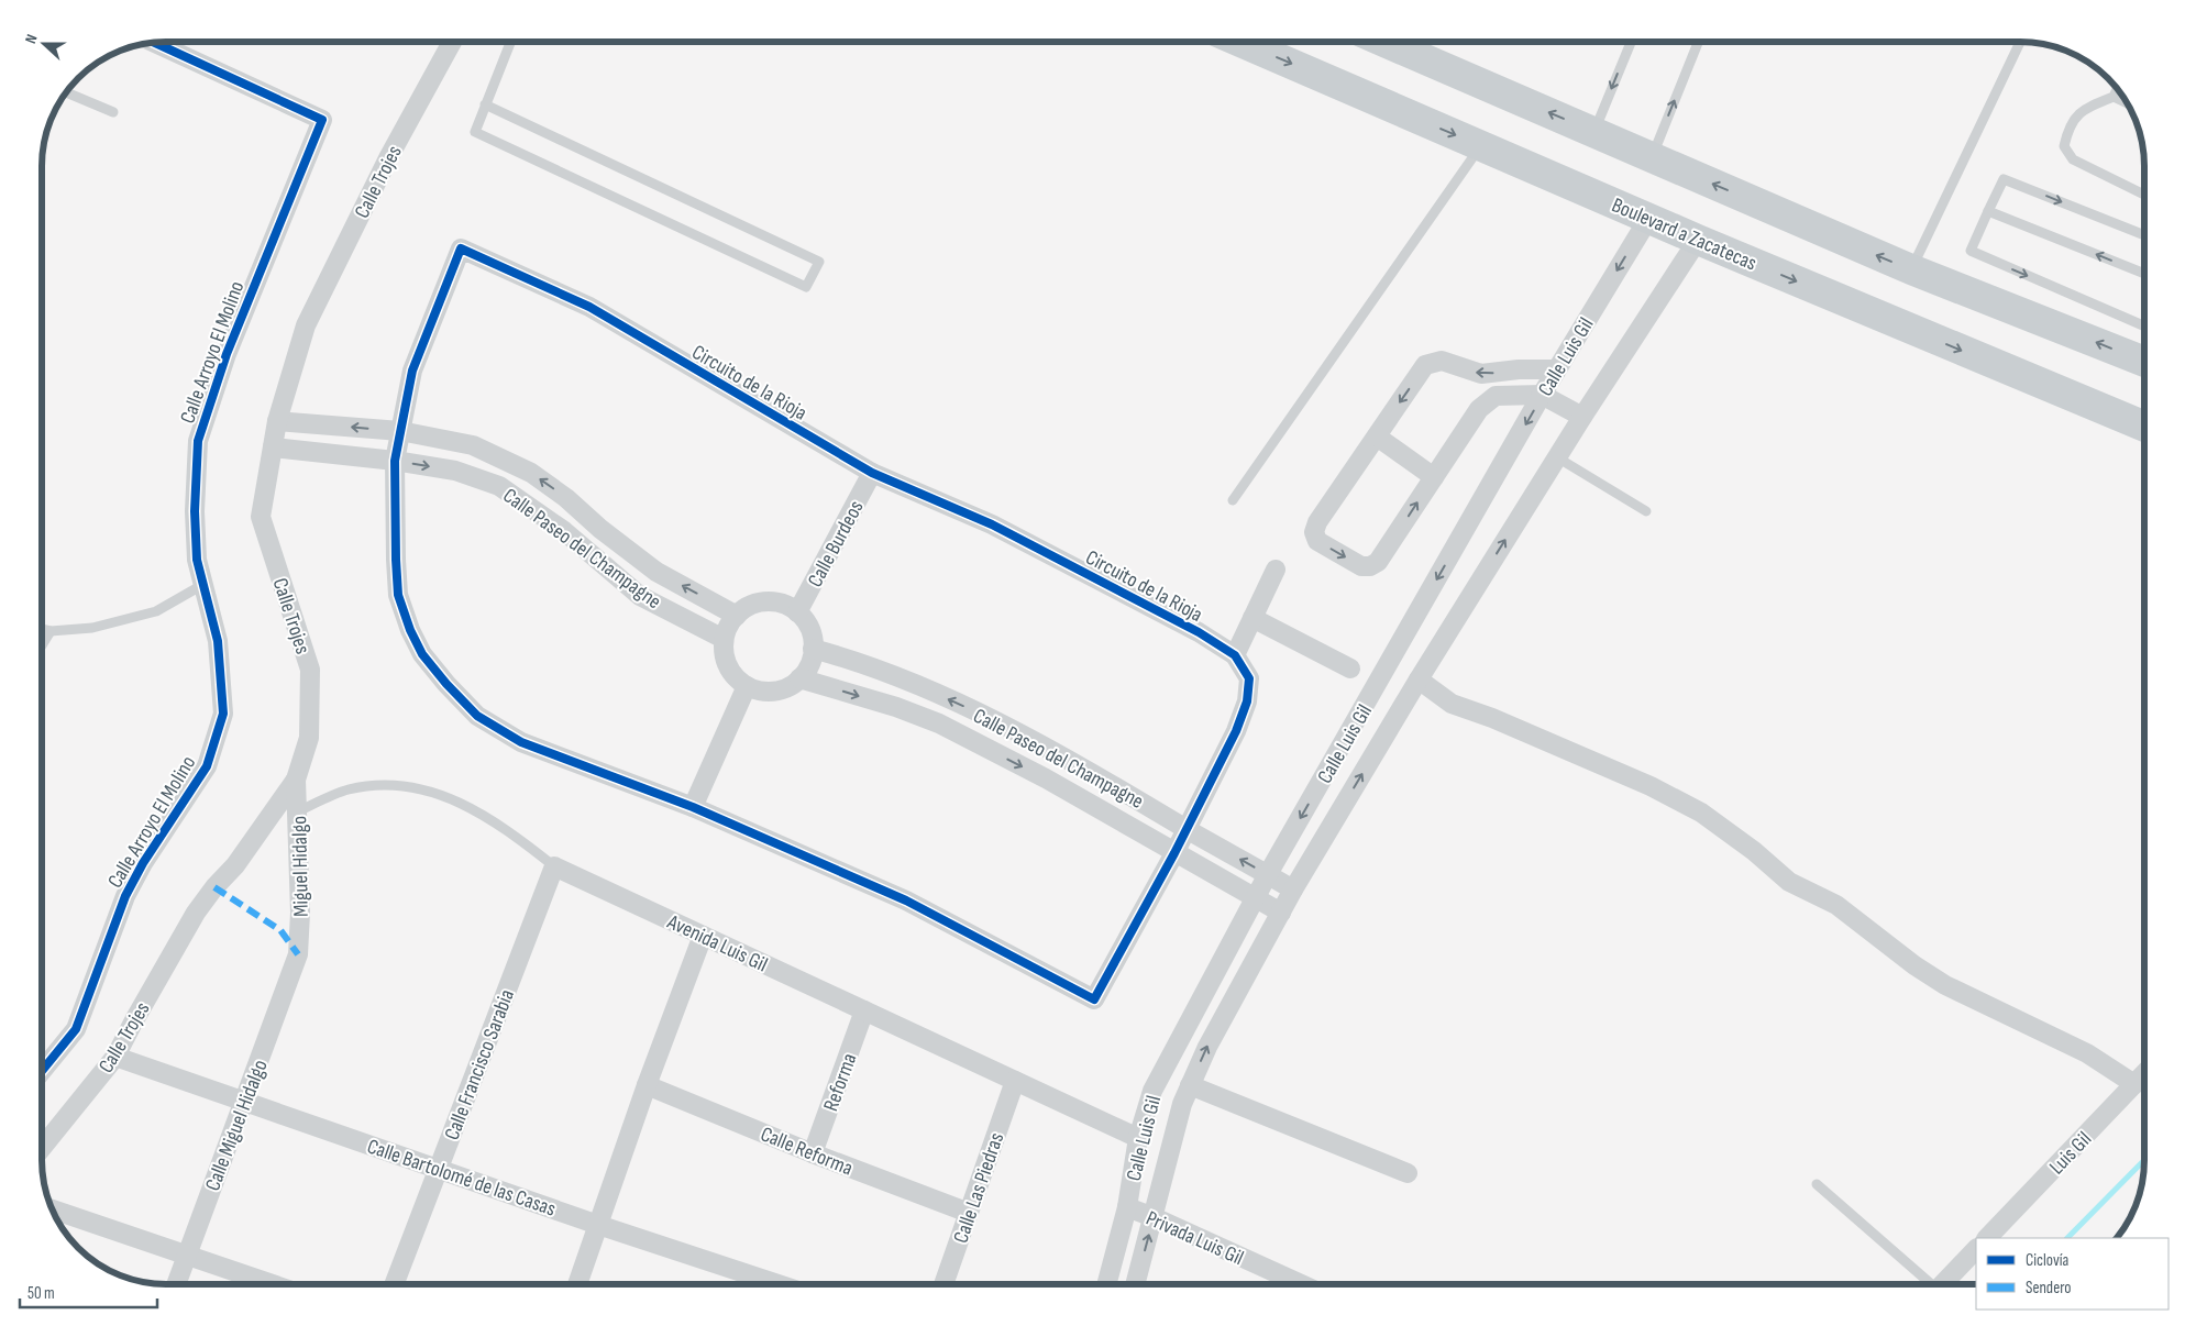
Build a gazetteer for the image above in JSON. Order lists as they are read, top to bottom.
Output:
{
  "streets": {
    "main road": ["Boulevard a Zacatecas"],
    "street": [
      "Calle Trojes",
      "Calle Arroyo El Molino",
      "Calle Luis Gil",
      "Circuito de la Rioja",
      "Calle Burdeos",
      "Calle Paseo del Champagne",
      "Miguel Hidalgo",
      "Avenida Luis Gil",
      "Calle Francisco Sarabia",
      "Reforma",
      "Calle Miguel Hidalgo",
      "Calle Reforma",
      "Luis Gil",
      "Calle Bartolomé de las Casas",
      "Calle Las Piedras",
      "Privada Luis Gil"
    ]
  },
  "crossings": [
    ["Calle Trojes", "Calle Paseo del Champagne"],
    ["Calle Trojes", "Miguel Hidalgo"],
    ["Calle Trojes", "Calle Bartolomé de las Casas"],
    ["Boulevard a Zacatecas", "Calle Luis Gil"],
    ["Calle Luis Gil", "Calle Paseo del Champagne"],
    ["Calle Luis Gil", "Avenida Luis Gil"],
    ["Calle Luis Gil", "Privada Luis Gil"],
    ["Circuito de la Rioja", "Calle Burdeos"],
    ["Circuito de la Rioja", "Calle Paseo del Champagne"],
    ["Calle Burdeos", "Calle Paseo del Champagne"],
    ["Miguel Hidalgo", "Avenida Luis Gil"],
    ["Miguel Hidalgo", "Calle Miguel Hidalgo"],
    ["Avenida Luis Gil", "Calle Francisco Sarabia"],
    ["Avenida Luis Gil", "Reforma"],
    ["Avenida Luis Gil", "Calle Las Piedras"],
    ["Calle Francisco Sarabia", "Calle Bartolomé de las Casas"],
    ["Reforma", "Calle Reforma"],
    ["Calle Miguel Hidalgo", "Calle Bartolomé de las Casas"],
    ["Calle Reforma", "Calle Las Piedras"]
  ],
  "legend": ["Ciclovía", "Sendero"],
  "scale_bar": "50 m",
  "north": "left"
}
